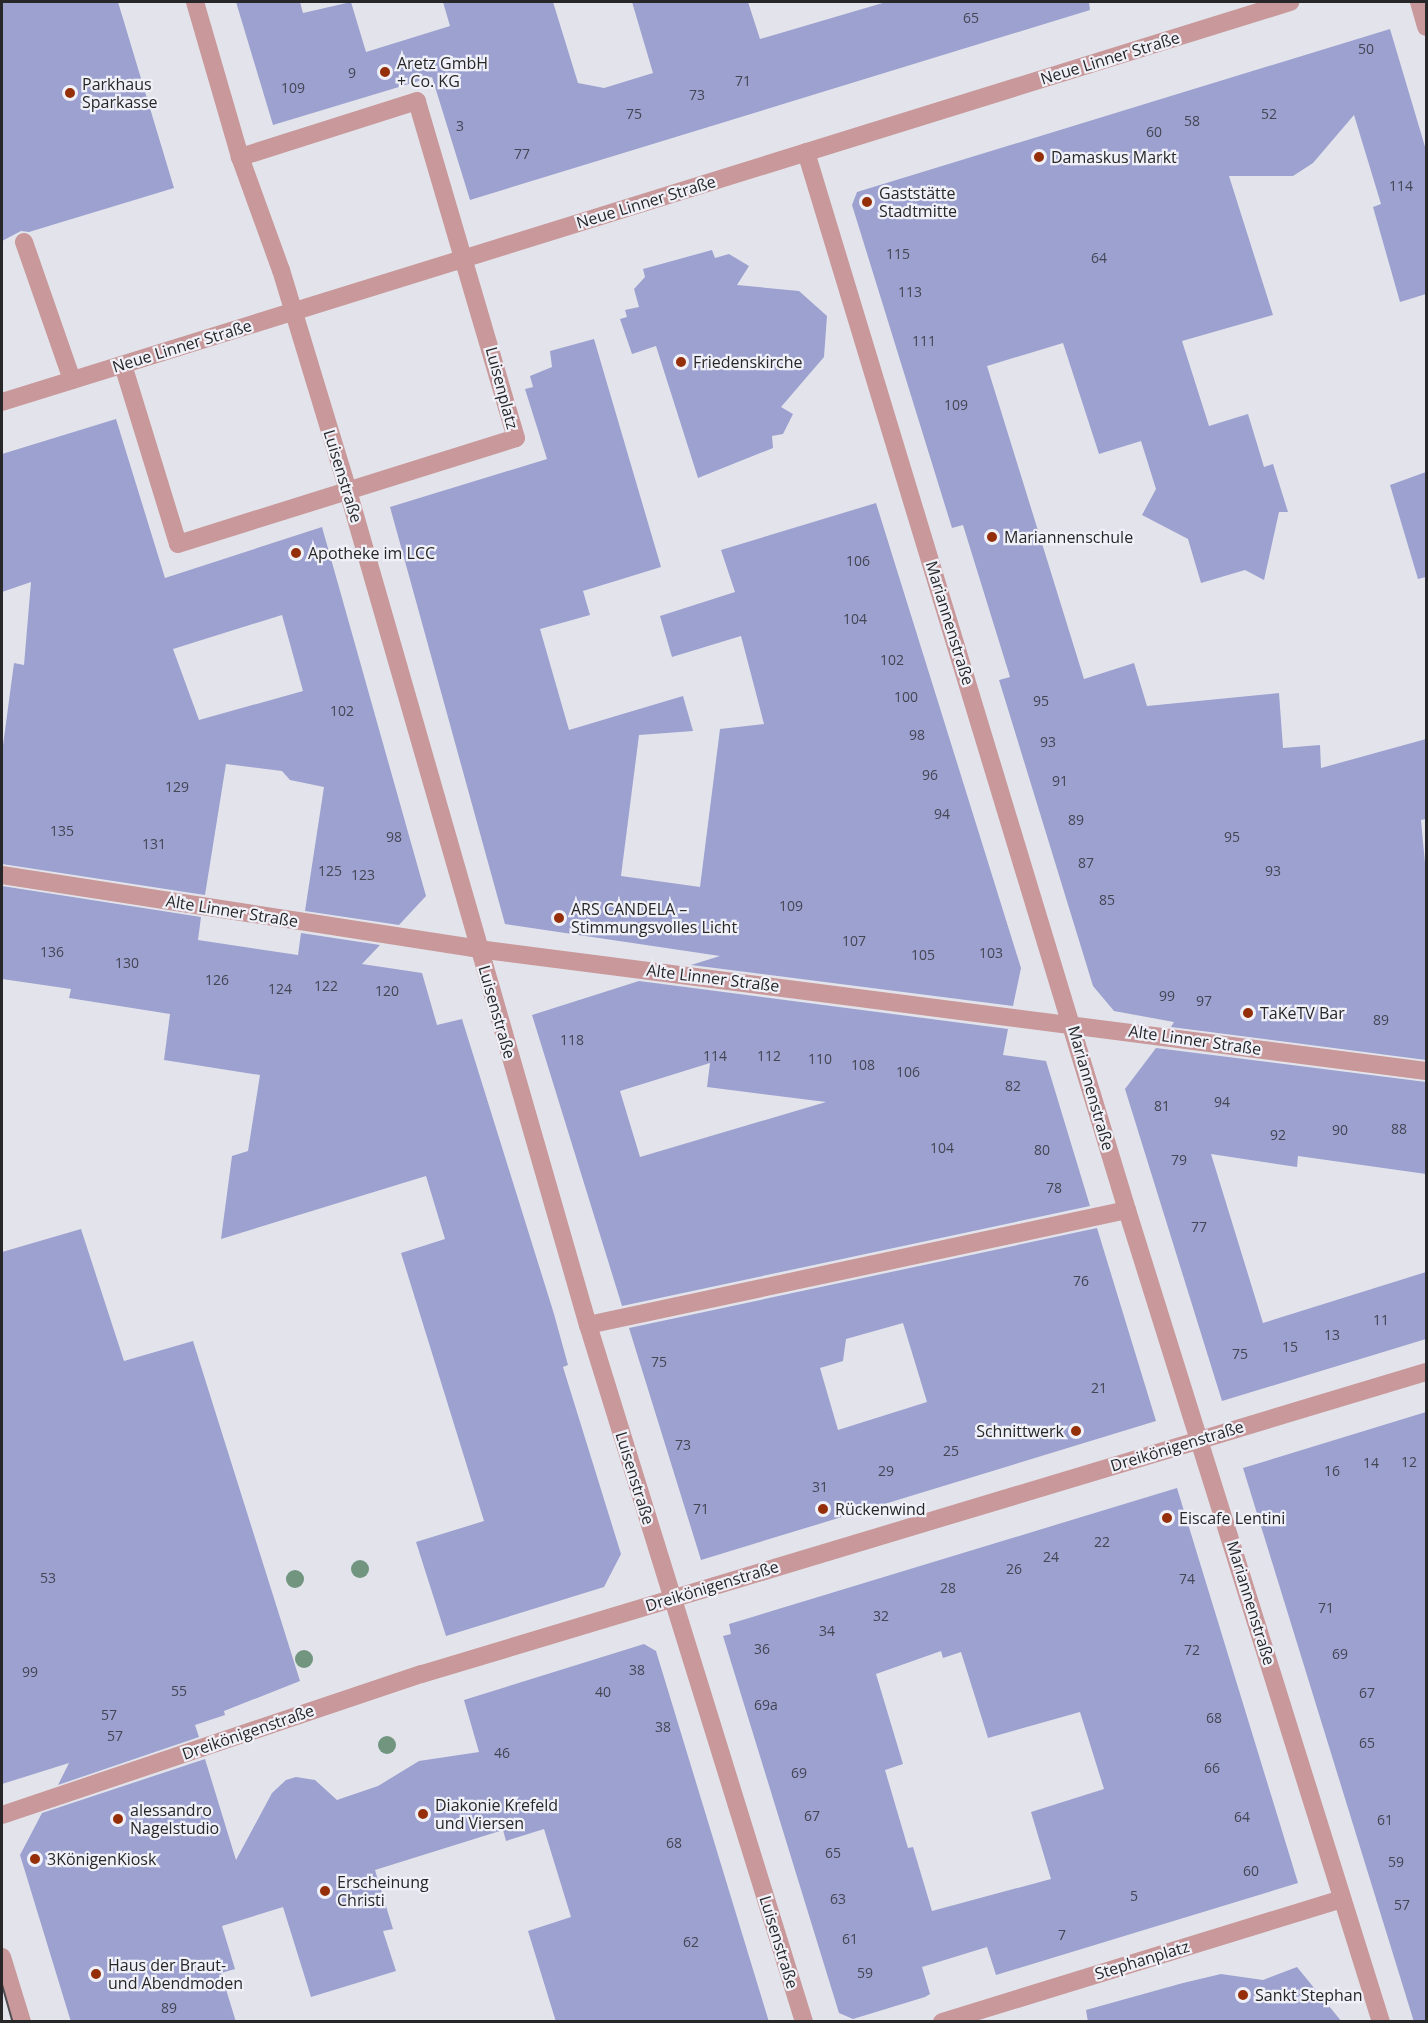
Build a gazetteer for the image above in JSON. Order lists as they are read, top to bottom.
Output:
{
  "streets": {
    "street": [
      "Neue Linner Straße",
      "Luisenplatz",
      "Luisenstraße",
      "Mariannenstraße",
      "Alte Linner Straße",
      "Dreikönigenstraße",
      "Stephanplatz"
    ]
  },
  "crossings": [
    ["Neue Linner Straße", "Luisenplatz"],
    ["Neue Linner Straße", "Luisenstraße"],
    ["Neue Linner Straße", "Mariannenstraße"],
    ["Luisenplatz", "Luisenstraße"],
    ["Luisenstraße", "Alte Linner Straße"],
    ["Luisenstraße", "Dreikönigenstraße"],
    ["Mariannenstraße", "Alte Linner Straße"],
    ["Mariannenstraße", "Dreikönigenstraße"],
    ["Mariannenstraße", "Stephanplatz"]
  ],
  "places": [
    "Aretz GmbH + Co. KG",
    "Parkhaus Sparkasse",
    "Damaskus Markt",
    "Gaststätte Stadtmitte",
    "Friedenskirche",
    "Mariannenschule",
    "Apotheke im LCC",
    "ARS CANDELA – Stimmungsvolles Licht",
    "TaKeTV Bar",
    "Schnittwerk",
    "Rückenwind",
    "Eiscafe Lentini",
    "Diakonie Krefeld und Viersen",
    "alessandro Nagelstudio",
    "3KönigenKiosk",
    "Erscheinung Christi",
    "Haus der Braut- und Abendmoden",
    "Sankt Stephan"
  ],
  "house_numbers": [
    "65",
    "50",
    "9",
    "71",
    "109",
    "73",
    "75",
    "52",
    "58",
    "3",
    "60",
    "77",
    "114",
    "115",
    "64",
    "113",
    "111",
    "109",
    "106",
    "104",
    "102",
    "100",
    "95",
    "102",
    "98",
    "93",
    "96",
    "91",
    "129",
    "94",
    "89",
    "135",
    "98",
    "95",
    "131",
    "87",
    "125",
    "93",
    "123",
    "85",
    "109",
    "107",
    "136",
    "103",
    "105",
    "130",
    "126",
    "122",
    "124",
    "120",
    "99",
    "97",
    "89",
    "118",
    "114",
    "112",
    "110",
    "108",
    "106",
    "82",
    "94",
    "81",
    "88",
    "90",
    "92",
    "104",
    "80",
    "79",
    "78",
    "77",
    "76",
    "11",
    "13",
    "15",
    "75",
    "75",
    "21",
    "73",
    "25",
    "12",
    "14",
    "29",
    "16",
    "31",
    "71",
    "22",
    "24",
    "26",
    "53",
    "74",
    "28",
    "71",
    "32",
    "34",
    "36",
    "72",
    "69",
    "38",
    "99",
    "55",
    "40",
    "67",
    "69a",
    "57",
    "68",
    "38",
    "57",
    "65",
    "46",
    "66",
    "69",
    "67",
    "64",
    "61",
    "68",
    "65",
    "59",
    "60",
    "5",
    "63",
    "57",
    "7",
    "61",
    "62",
    "59",
    "89"
  ]
}
